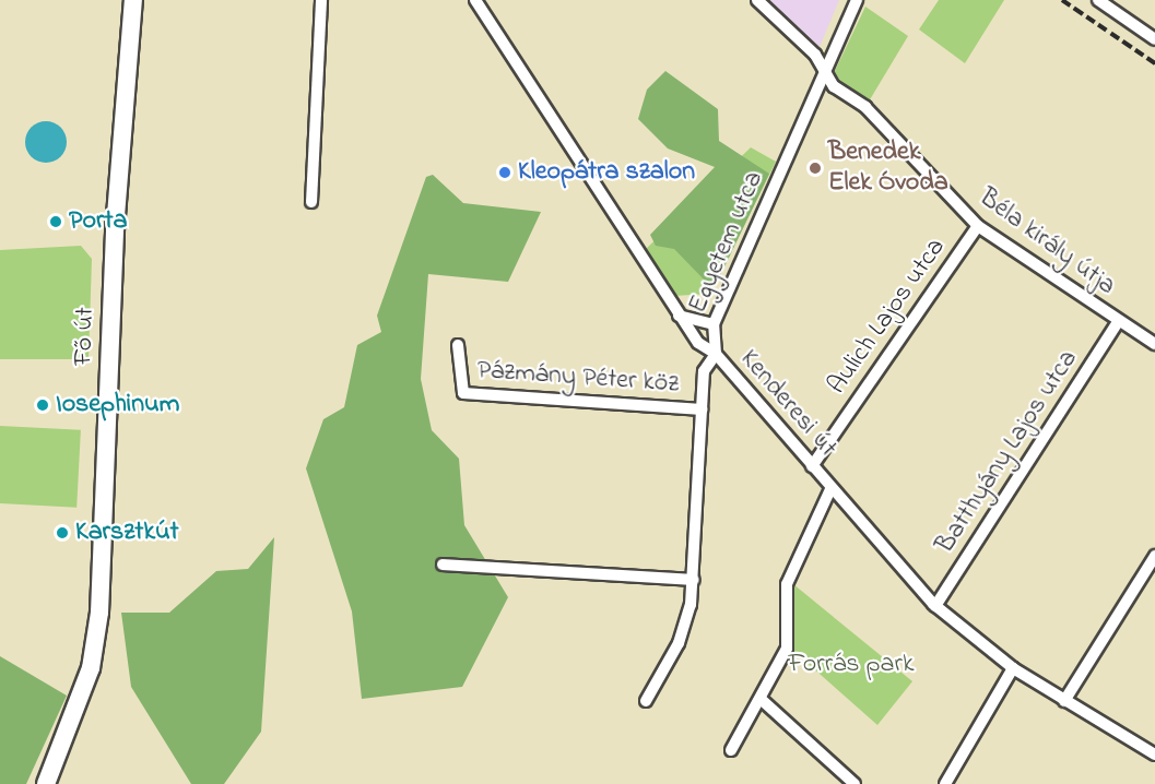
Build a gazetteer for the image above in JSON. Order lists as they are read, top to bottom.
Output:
{
  "streets": {
    "main road": ["Fő út"],
    "street": [
      "Egyetem utca",
      "Béla király útja",
      "Aulich Lajos utca",
      "Pázmány Péter köz",
      "Kenderesi út",
      "Batthyány Lajos utca"
    ]
  },
  "crossings": [
    ["Egyetem utca", "Béla király útja"],
    ["Egyetem utca", "Pázmány Péter köz"],
    ["Egyetem utca", "Kenderesi út"],
    ["Béla király útja", "Aulich Lajos utca"],
    ["Béla király útja", "Batthyány Lajos utca"],
    ["Aulich Lajos utca", "Kenderesi út"],
    ["Kenderesi út", "Batthyány Lajos utca"]
  ],
  "parks": ["Forrás park"],
  "places": [
    "Benedek Elek Óvoda",
    "Kleopátra szalon",
    "Porta",
    "Iosephinum",
    "Karsztkút"
  ]
}
